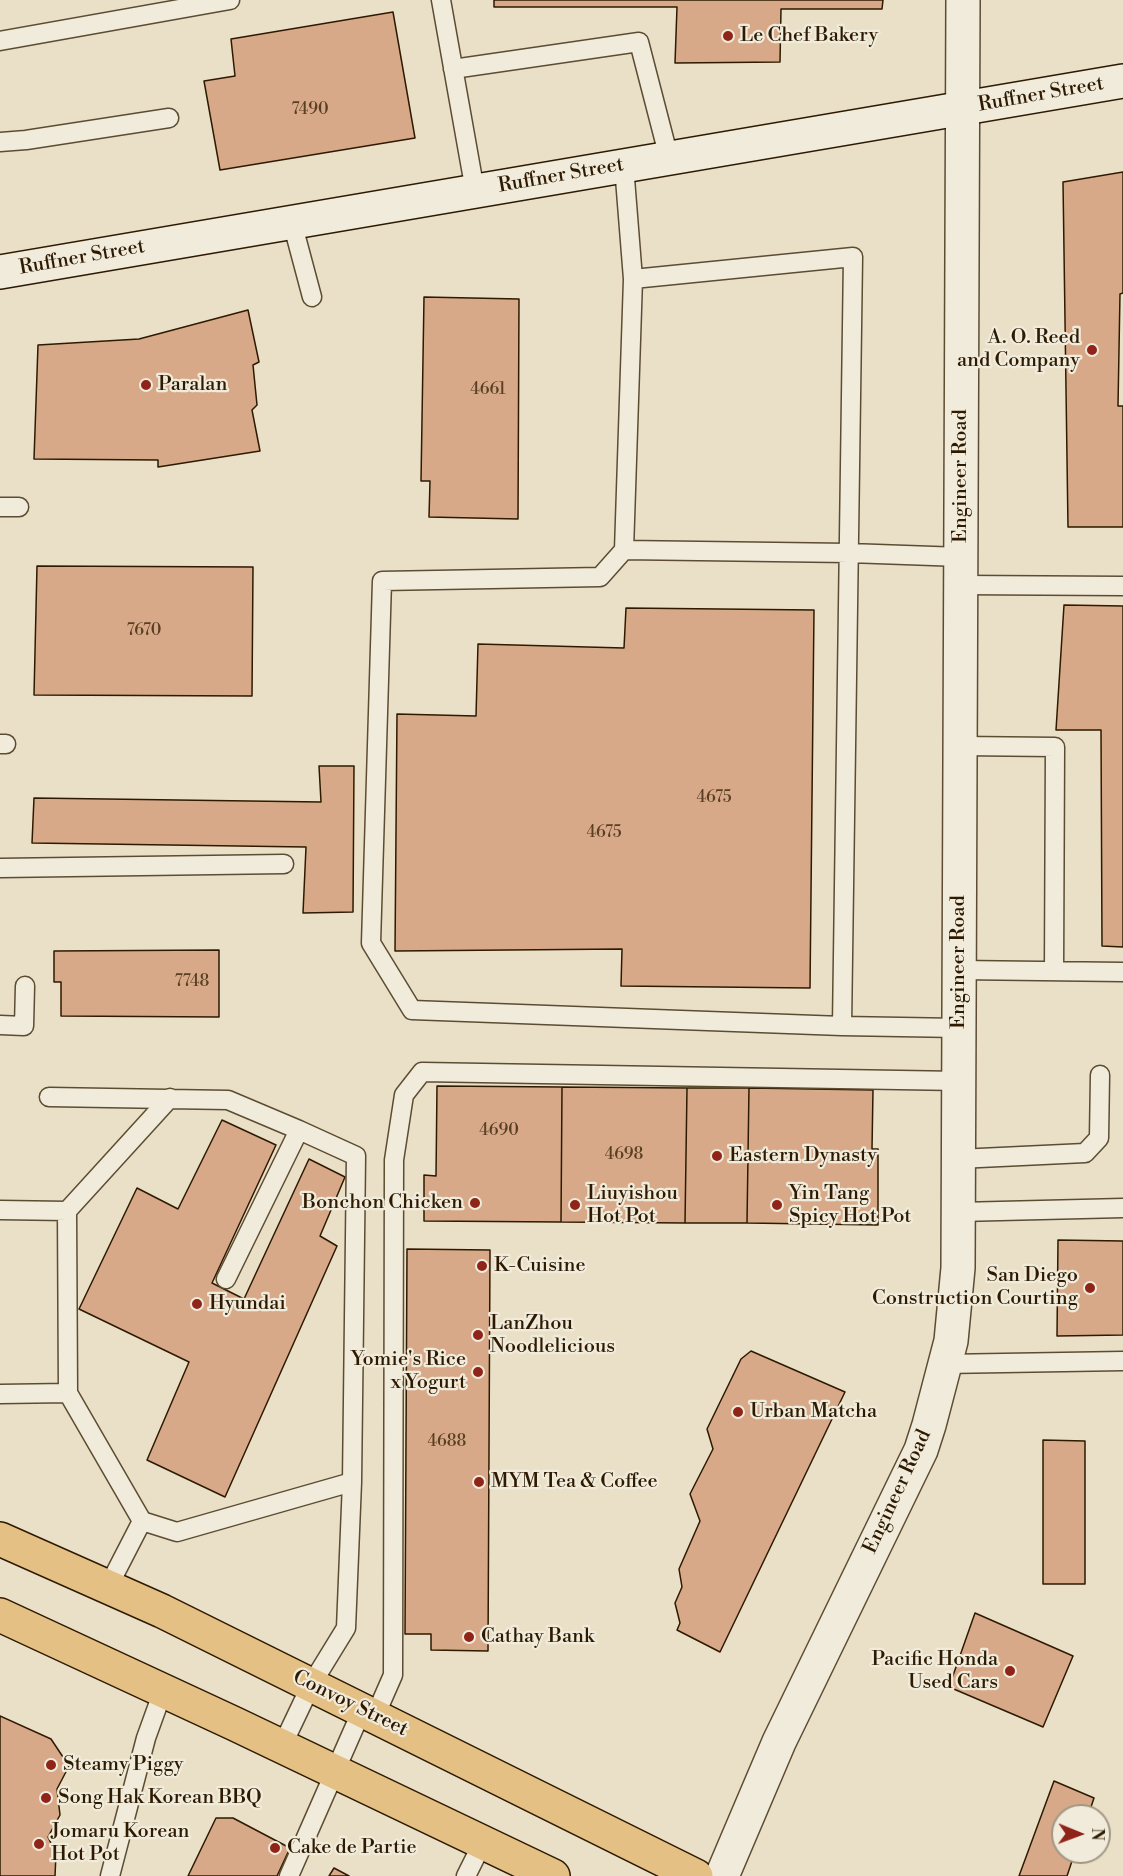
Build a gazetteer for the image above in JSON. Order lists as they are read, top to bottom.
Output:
{
  "streets": {
    "main road": ["Convoy Street"],
    "street": ["Ruffner Street", "Engineer Road"]
  },
  "crossings": [
    ["Ruffner Street", "Engineer Road"]
  ],
  "places": [
    "Le Chef Bakery",
    "A. O. Reed and Company",
    "Paralan",
    "Eastern Dynasty",
    "Bonchon Chicken",
    "Liuyishou Hot Pot",
    "Yin Tang Spicy Hot Pot",
    "K-Cuisine",
    "San Diego Construction Courting",
    "Hyundai",
    "LanZhou Noodlelicious",
    "Yomie's Rice x Yogurt",
    "Urban Matcha",
    "MYM Tea & Coffee",
    "Cathay Bank",
    "Pacific Honda Used Cars",
    "Steamy Piggy",
    "Song Hak Korean BBQ",
    "Jomaru Korean Hot Pot",
    "Cake de Partie"
  ],
  "house_numbers": [
    "7490",
    "4661",
    "7670",
    "4675",
    "4675",
    "7748",
    "4690",
    "4698",
    "4688"
  ],
  "north": "right"
}
